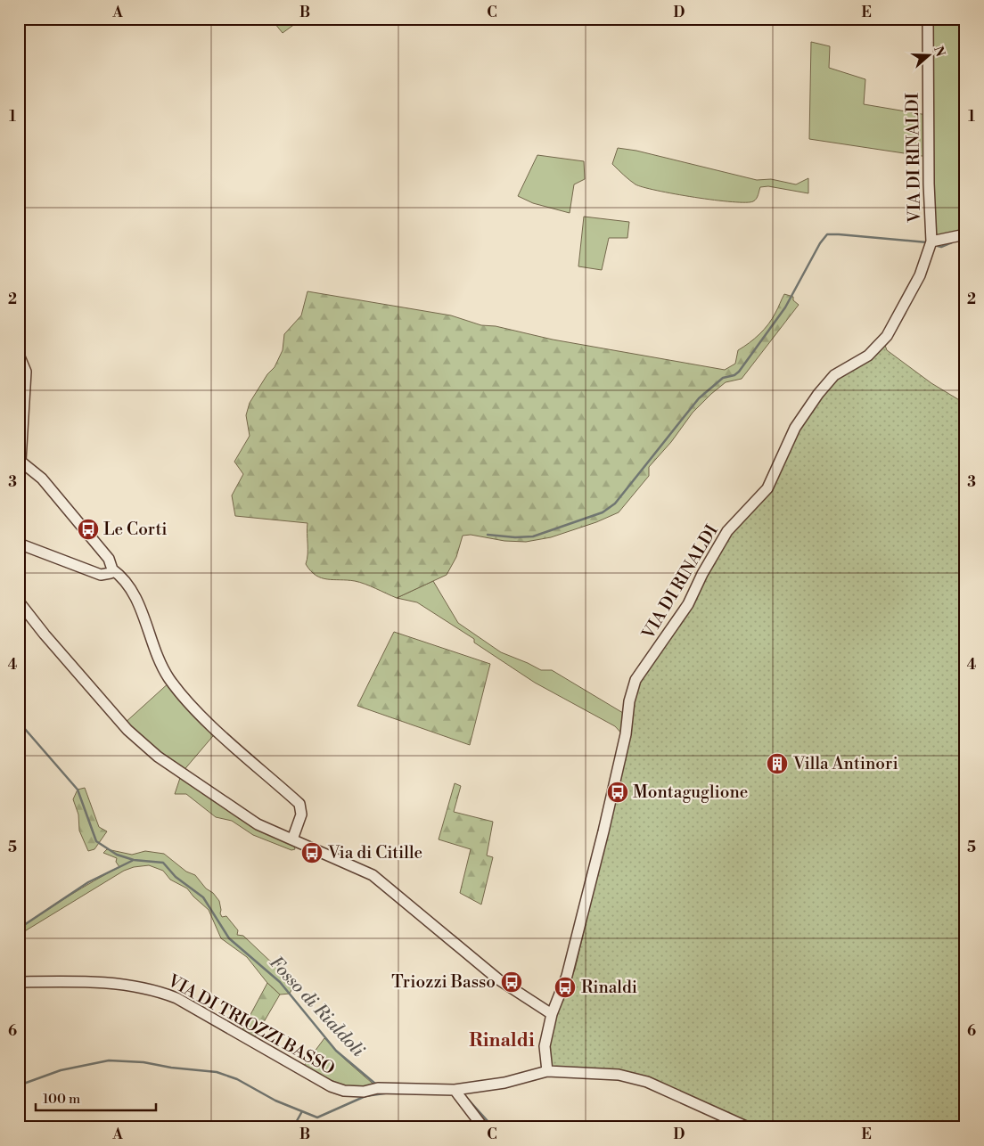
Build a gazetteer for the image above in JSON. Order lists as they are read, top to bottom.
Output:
{
  "streets": {
    "street": ["VIA DI RINALDI", "VIA DI TRIOZZI BASSO"]
  },
  "crossings": [
    ["VIA DI RINALDI", "VIA DI TRIOZZI BASSO"]
  ],
  "districts": ["Rinaldi"],
  "water": ["Fosso di Rialdoli"],
  "places": {
    "bus stop": [
      "Le Corti",
      "Montaguglione",
      "Via di Citille",
      "Triozzi Basso",
      "Rinaldi"
    ],
    "building": ["Villa Antinori"]
  },
  "scale_bar": "100 m",
  "north": "right",
  "grid": {
    "columns": [
      "A",
      "B",
      "C",
      "D",
      "E"
    ],
    "rows": [
      "1",
      "2",
      "3",
      "4",
      "5",
      "6"
    ]
  }
}
